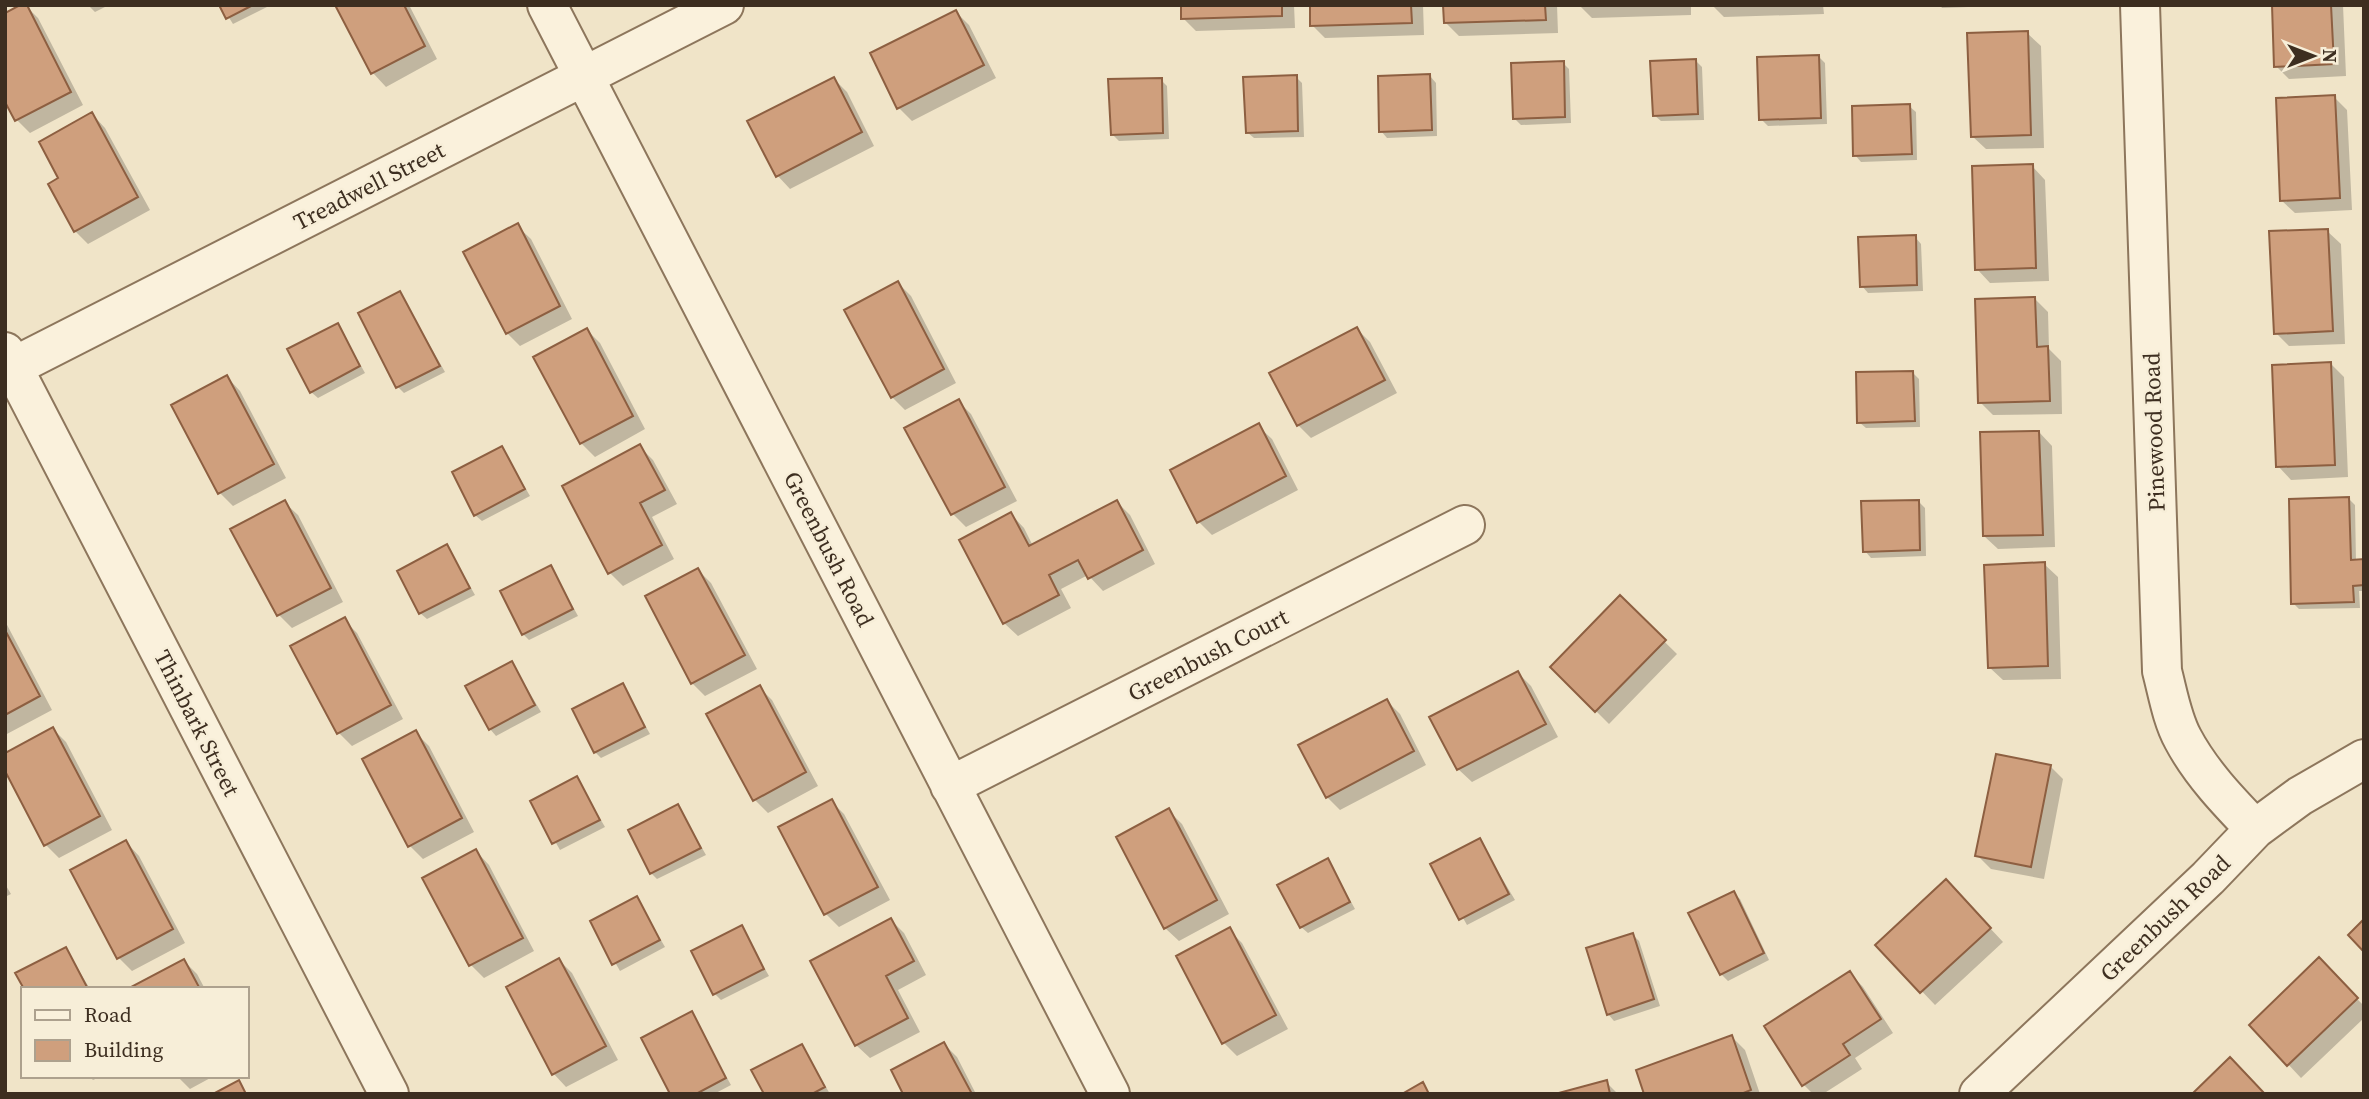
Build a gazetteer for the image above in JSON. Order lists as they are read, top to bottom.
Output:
{
  "streets": {
    "street": [
      "Treadwell Street",
      "Pinewood Road",
      "Greenbush Road",
      "Greenbush Court",
      "Thinbark Street"
    ]
  },
  "crossings": [
    ["Treadwell Street", "Greenbush Road"],
    ["Treadwell Street", "Thinbark Street"],
    ["Pinewood Road", "Greenbush Road"],
    ["Greenbush Road", "Greenbush Court"]
  ],
  "legend": ["Road", "Building"],
  "north": "right"
}
